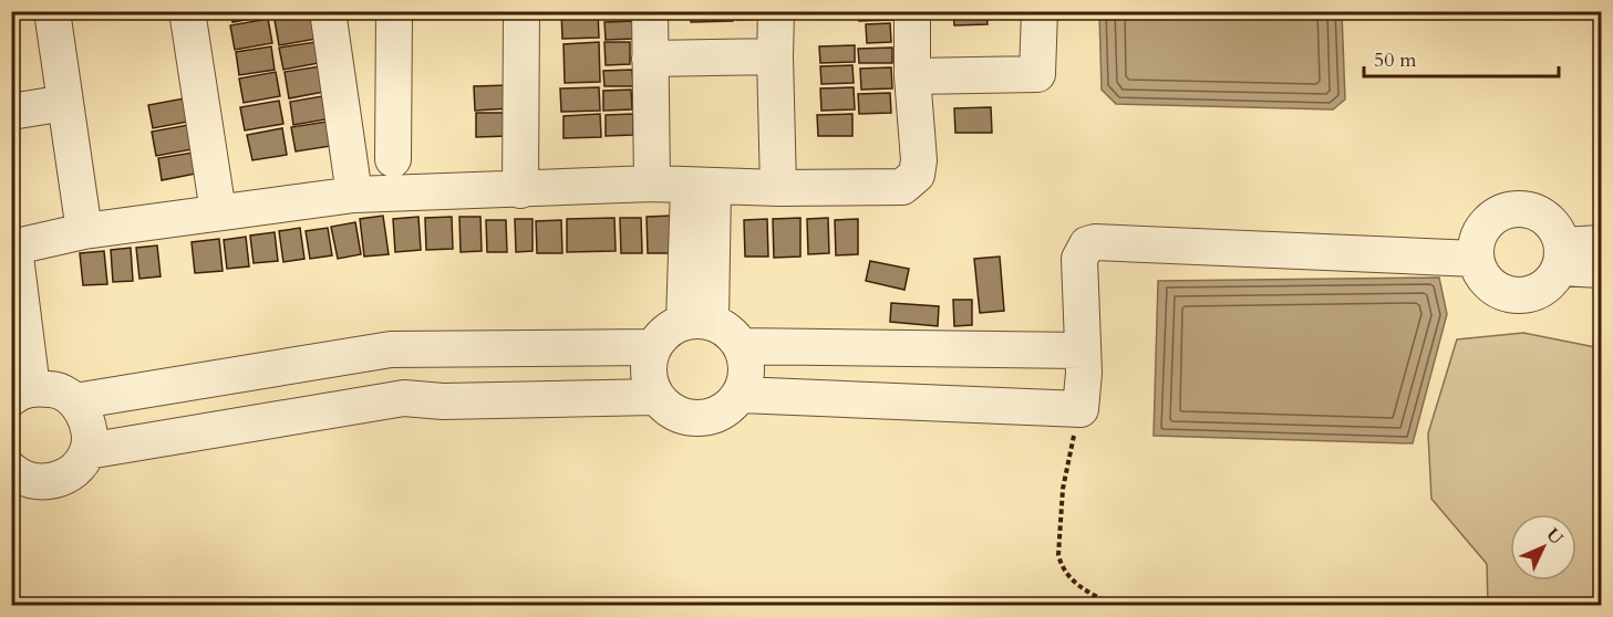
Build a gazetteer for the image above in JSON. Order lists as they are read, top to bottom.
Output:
{
  "scale_bar": "50 m",
  "north": "top right"
}
